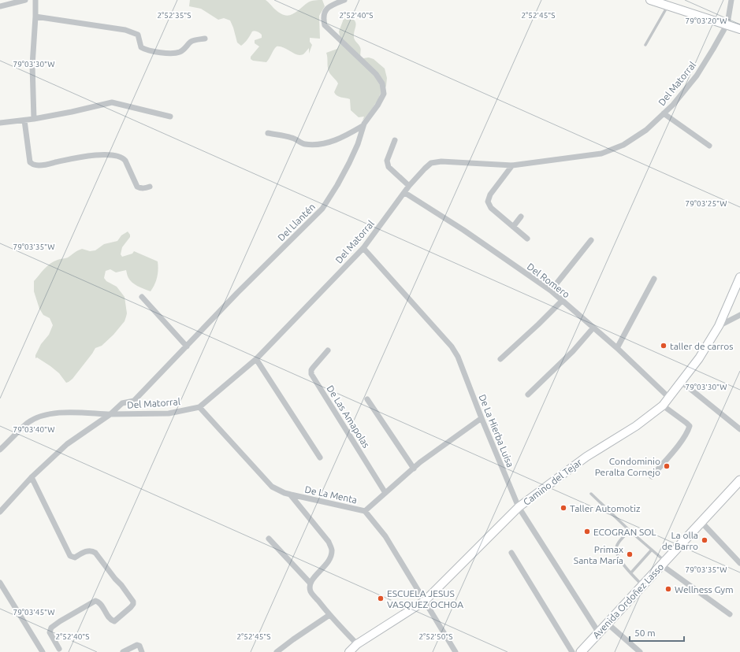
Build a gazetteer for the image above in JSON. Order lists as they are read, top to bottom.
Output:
{
  "streets": {
    "main road": ["Avenida Ordoñez Lasso"],
    "street": [
      "Del Matorral",
      "Del Llantén",
      "Del Romero",
      "De Las Amapolas",
      "De La Hierba Luisa",
      "Camino del Tejar",
      "De La Menta"
    ]
  },
  "crossings": [
    ["Del Matorral", "Del Llantén"],
    ["Del Matorral", "Del Romero"],
    ["Del Matorral", "De La Hierba Luisa"],
    ["Del Matorral", "De La Menta"],
    ["Del Romero", "Camino del Tejar"],
    ["De La Hierba Luisa", "Camino del Tejar"],
    ["De La Hierba Luisa", "Avenida Ordoñez Lasso"],
    ["Camino del Tejar", "De La Menta"]
  ],
  "places": [
    "taller de carros",
    "Condominio Peralta Cornejo",
    "Taller Automotiz",
    "ECOGRAN SOL",
    "La olla de Barro",
    "Primax Santa María",
    "Wellness Gym",
    "ESCUELA JESUS VASQUEZ OCHOA"
  ],
  "scale_bar": "50 m",
  "coordinates": [
    "2°52'35\"S",
    "2°52'40\"S",
    "2°52'45\"S",
    "79°03'20\"W",
    "79°03'30\"W",
    "79°03'25\"W",
    "79°03'35\"W",
    "79°03'40\"W",
    "79°03'45\"W",
    "2°52'50\"S"
  ]
}
